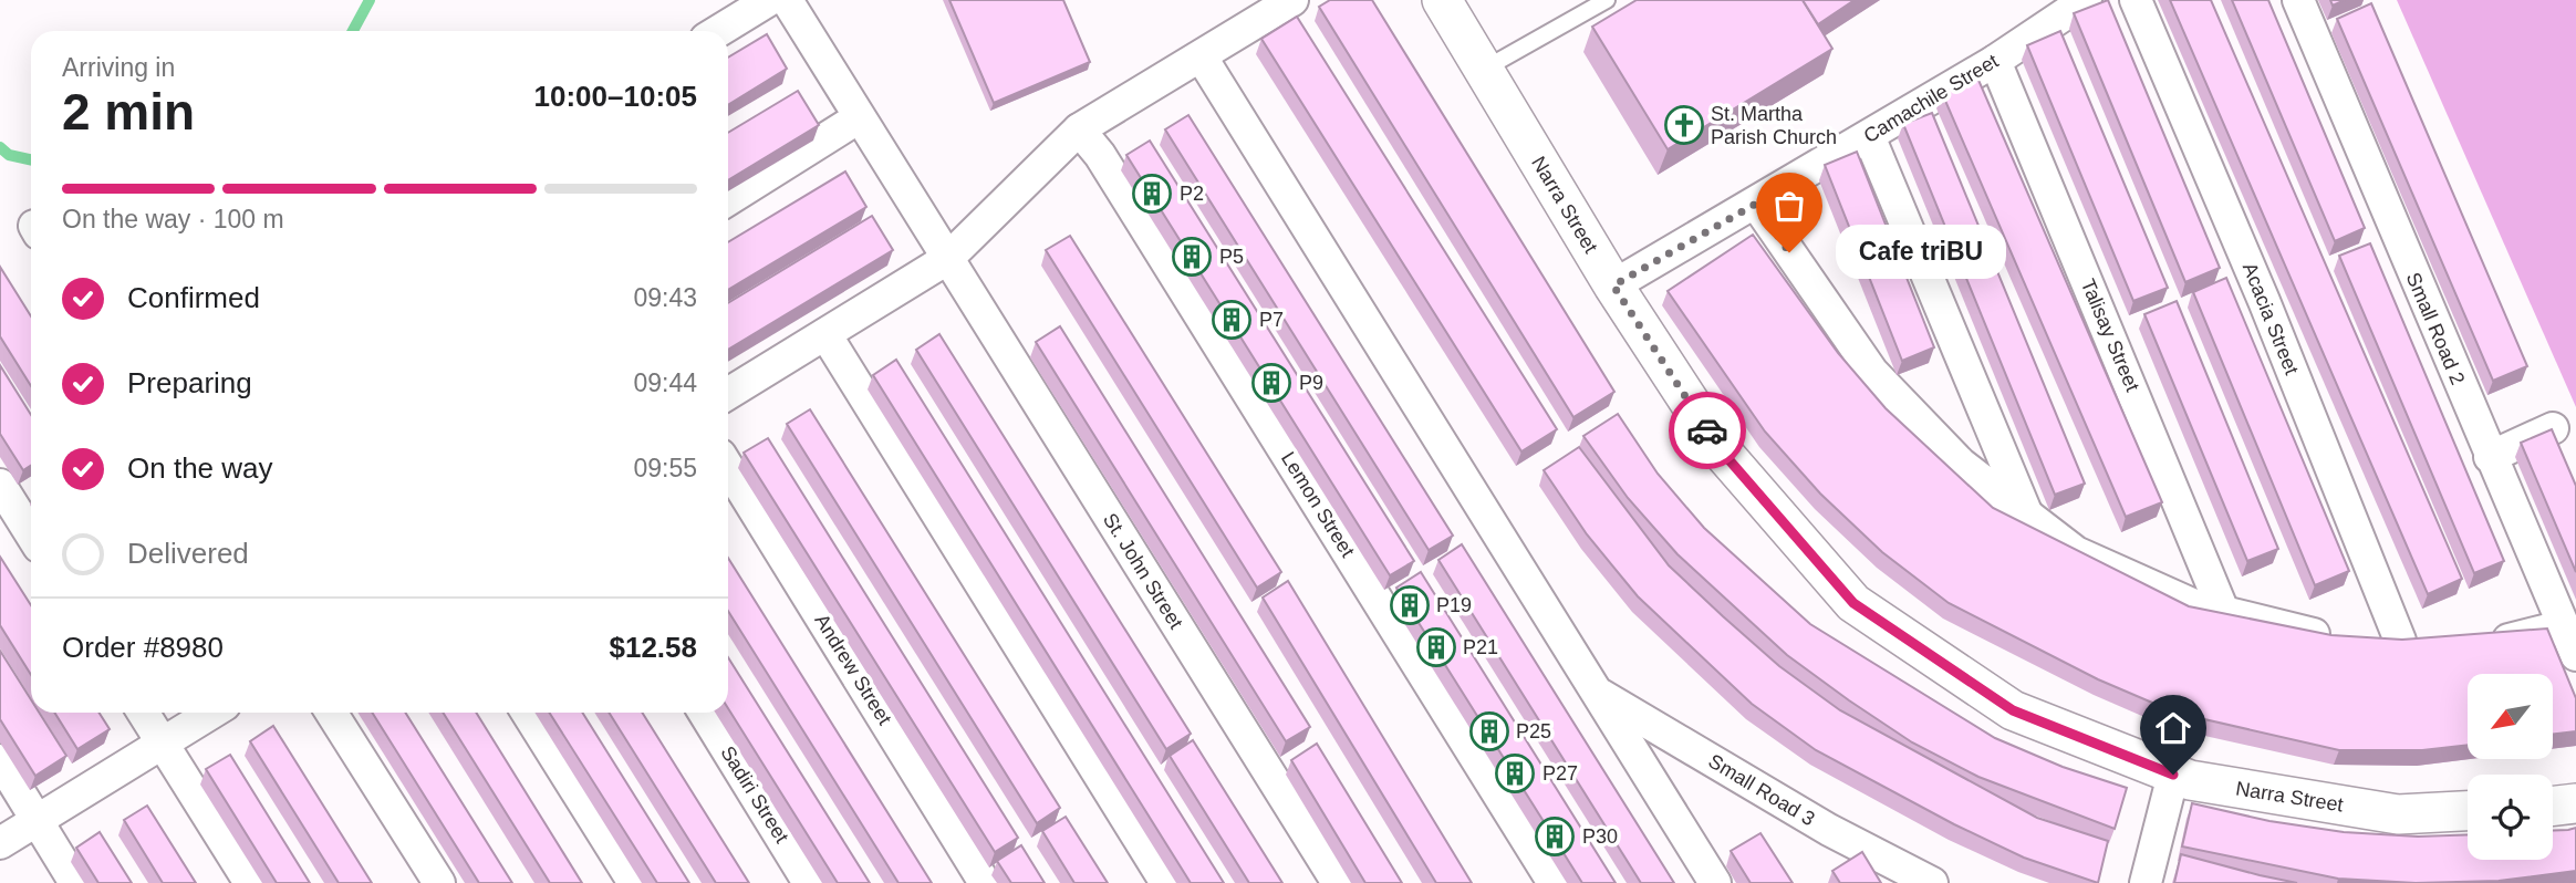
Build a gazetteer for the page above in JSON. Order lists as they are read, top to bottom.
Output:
{
  "streets": {
    "street": [
      "Camachile Street",
      "Narra Street",
      "Acacia Street",
      "Small Road 2",
      "Talisay Street",
      "Lemon Street",
      "St. John Street",
      "Andrew Street",
      "Small Road 3",
      "Sadiri Street"
    ]
  },
  "crossings": [
    ["Camachile Street", "Narra Street"],
    ["Camachile Street", "Talisay Street"],
    ["Acacia Street", "Talisay Street"]
  ],
  "places": {
    "church": ["St. Martha Parish Church"],
    "building": [
      "P2",
      "P5",
      "P7",
      "P9",
      "P19",
      "P21",
      "P25",
      "P27",
      "P30"
    ],
    "other": ["Cafe triBU"]
  },
  "north": "bottom left",
  "page": {
    "heading": ["2 min", "Arriving in", "10:00–10:05"],
    "panel": ["Order #8980", "$12.58"],
    "bar": "On the way · 100 m",
    "bubble": "Cafe triBU",
    "list": [
      ["Confirmed", "09:43"],
      ["Preparing", "09:44"],
      ["On the way", "09:55"],
      "Delivered"
    ]
  }
}
